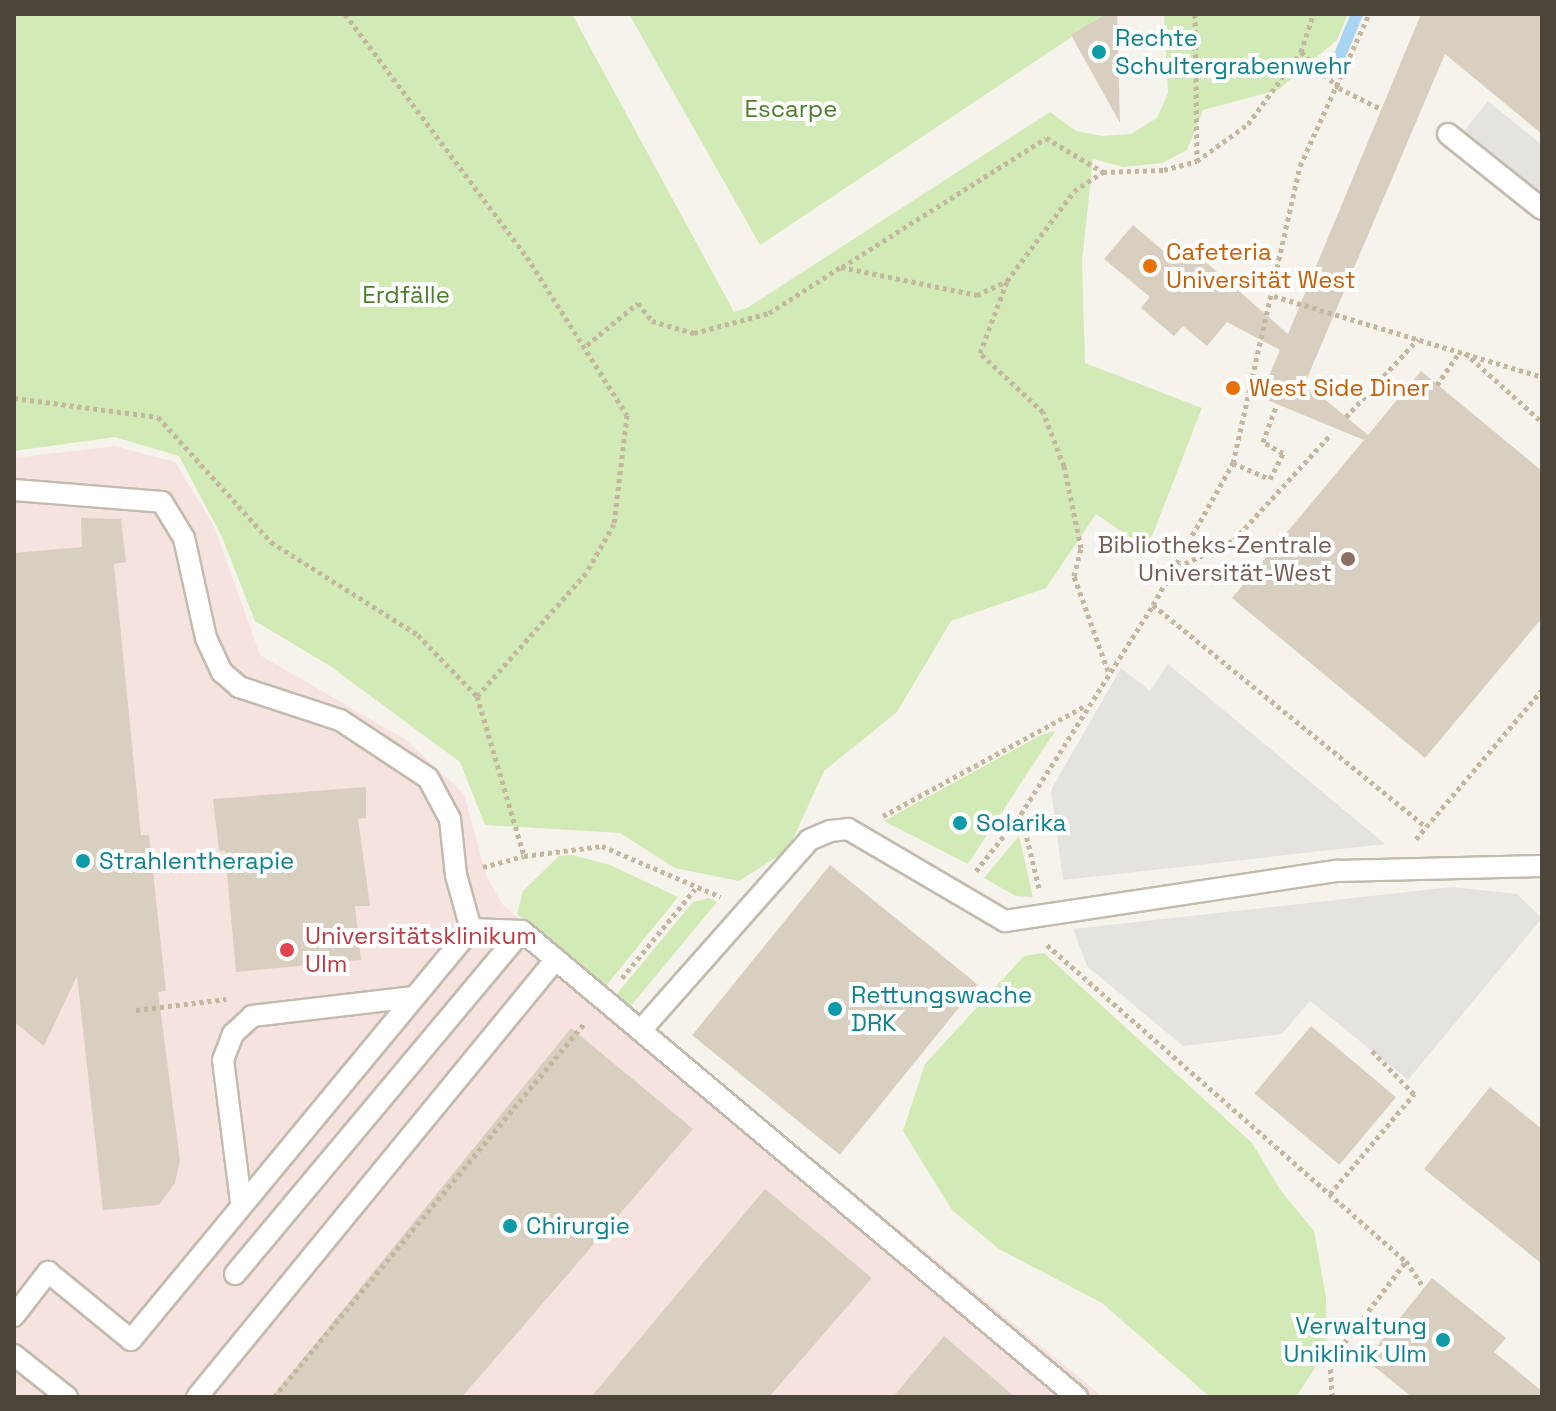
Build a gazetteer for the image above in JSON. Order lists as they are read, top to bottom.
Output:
{
  "parks": ["Escarpe", "Erdfälle"],
  "places": [
    "Rechte Schultergrabenwehr",
    "Cafeteria Universität West",
    "West Side Diner",
    "Bibliotheks-Zentrale Universität-West",
    "Solarika",
    "Strahlentherapie",
    "Universitätsklinikum Ulm",
    "Rettungswache DRK",
    "Chirurgie",
    "Verwaltung Uniklinik Ulm"
  ]
}
